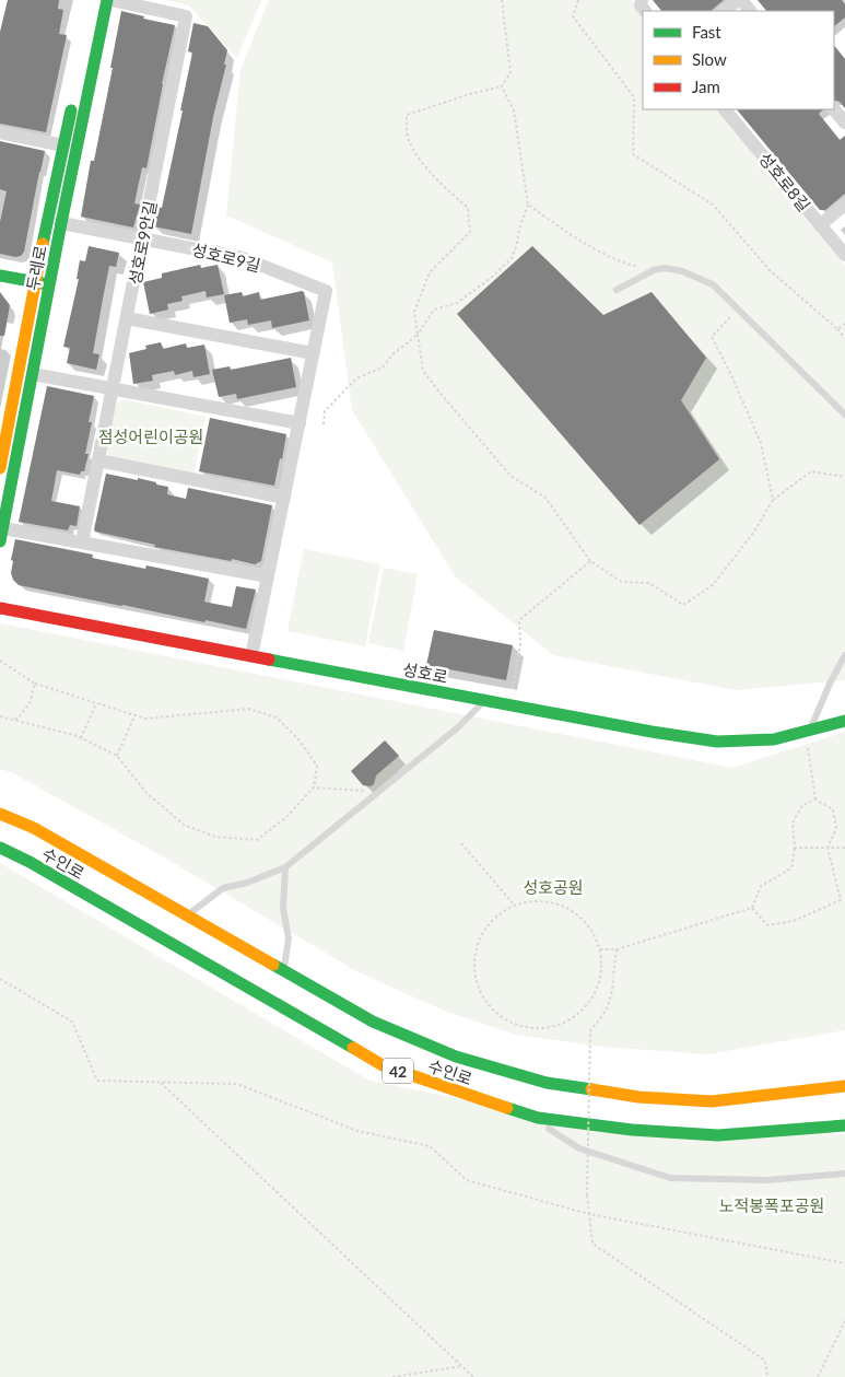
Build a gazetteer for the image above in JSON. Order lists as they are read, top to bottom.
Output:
{
  "streets": {
    "main road": [
      "두레로",
      "성호로",
      "수인로",
      "42"
    ],
    "street": ["성호로8길", "성호로9안길", "성호로9길"]
  },
  "crossings": [
    ["성호로9안길", "성호로9길"],
    ["성호로9안길", "두레로"],
    ["성호로9길", "두레로"],
    ["성호로9길", "성호로"]
  ],
  "parks": ["점성어린이공원", "성호공원", "노적봉폭포공원"],
  "legend": ["Fast", "Slow", "Jam"]
}
